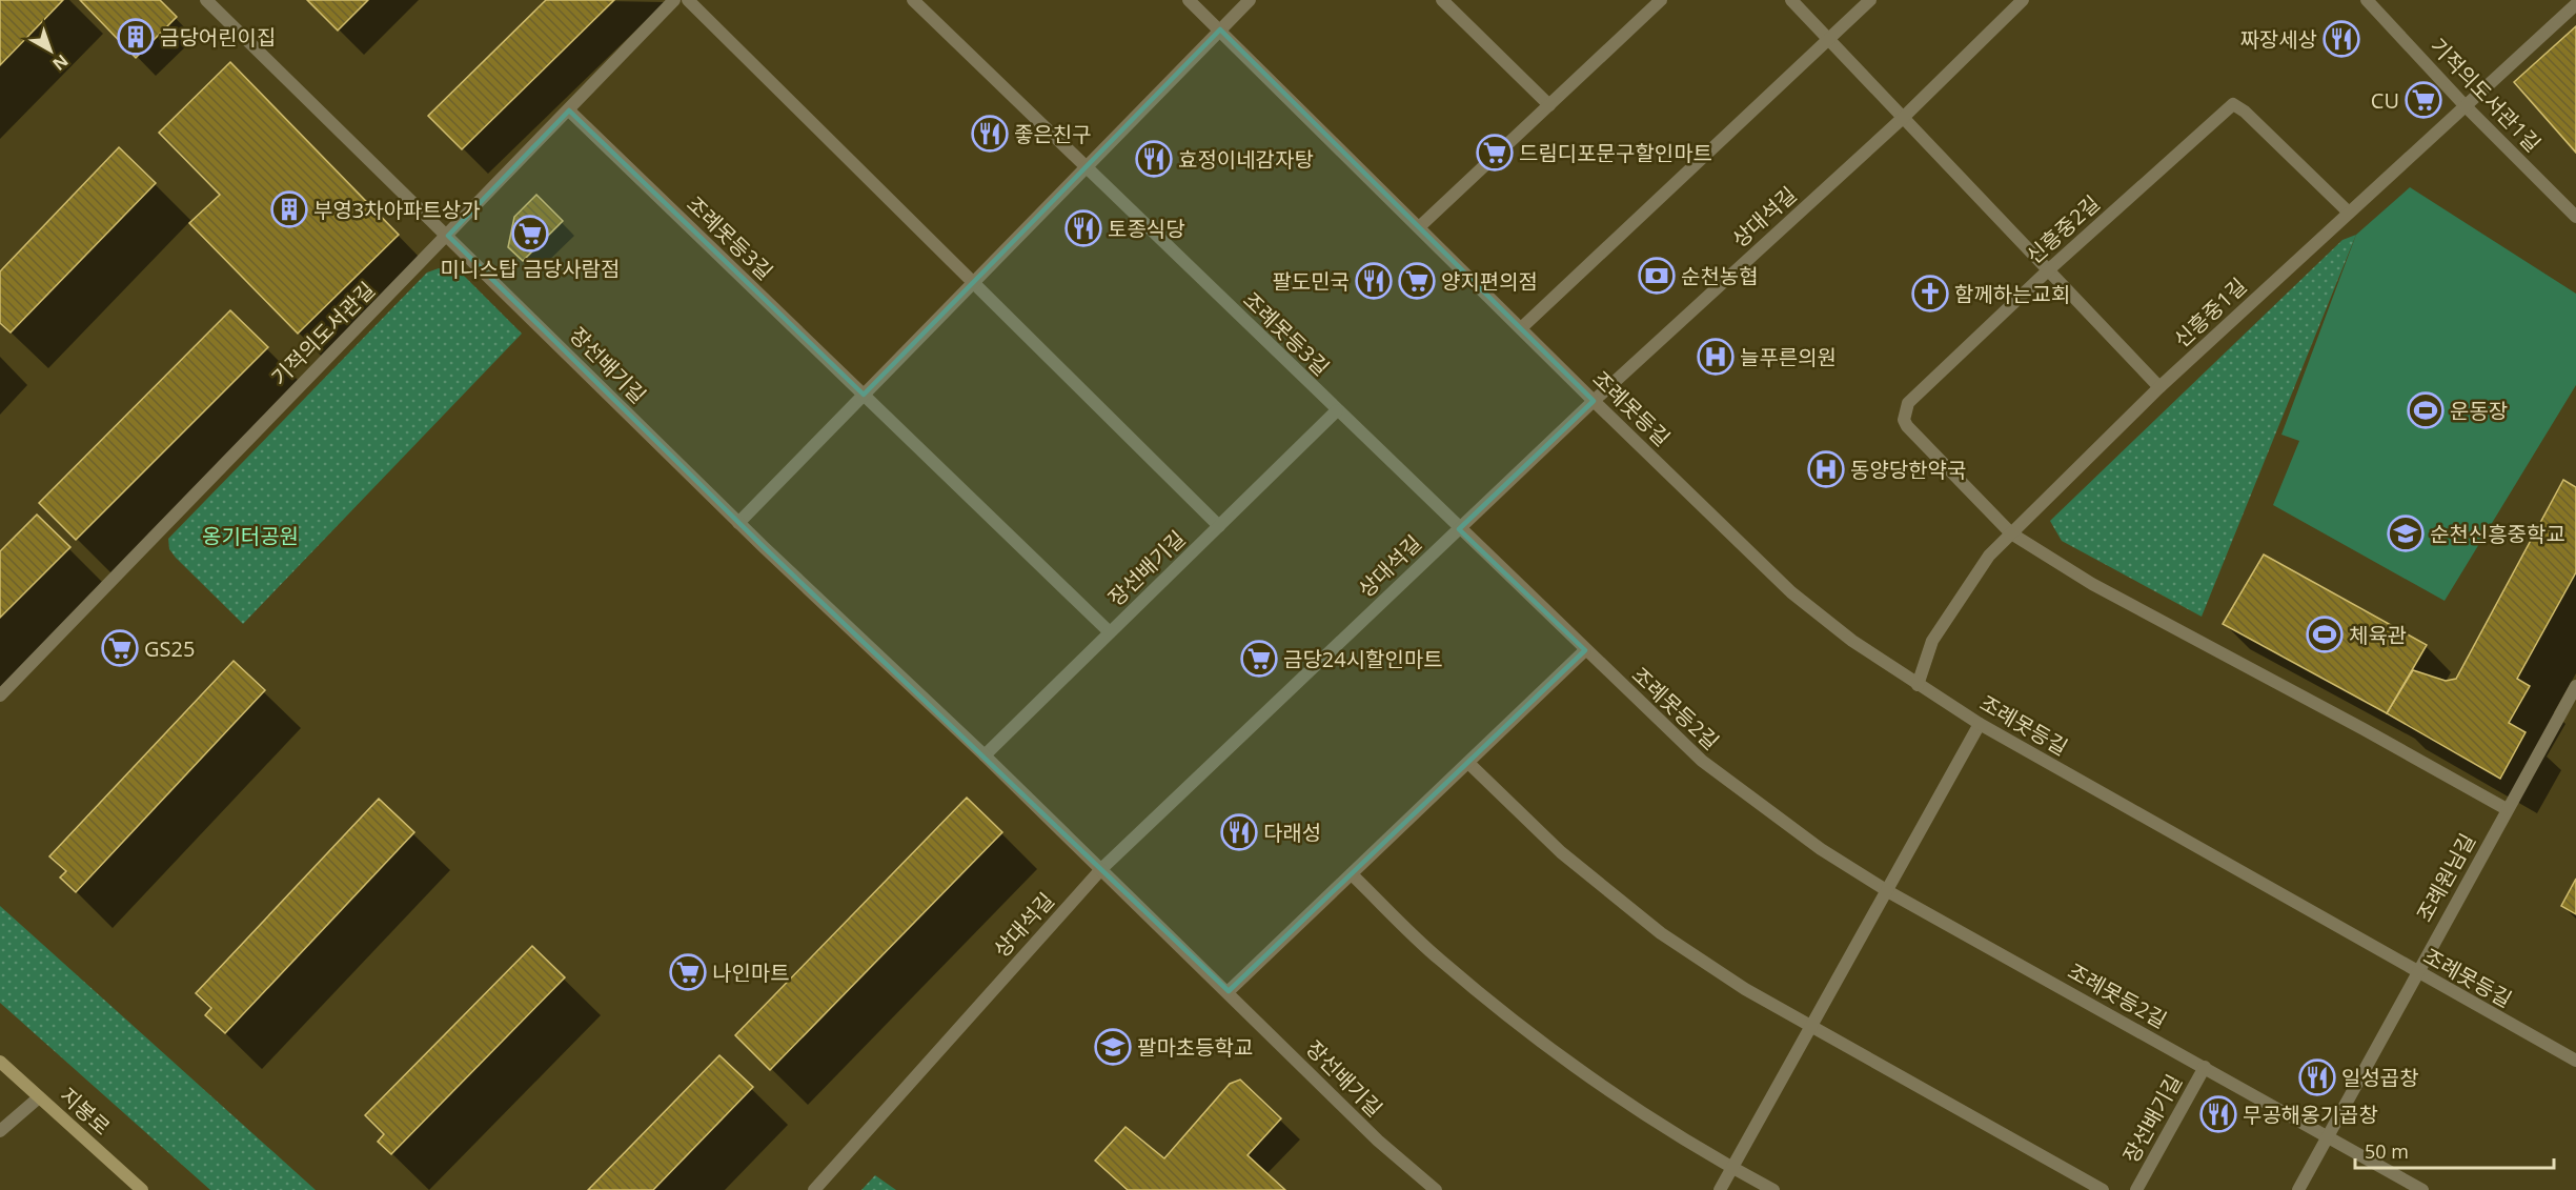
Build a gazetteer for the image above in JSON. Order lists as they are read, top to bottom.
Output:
{
  "streets": {
    "main road": ["지봉로"],
    "street": [
      "기적의도서관1길",
      "상대석길",
      "신흥중2길",
      "조례못등3길",
      "신흥중1길",
      "기적의도서관길",
      "장선배기길",
      "조례못등길",
      "조례못등2길",
      "조례원님길"
    ]
  },
  "crossings": [
    ["기적의도서관1길", "신흥중1길"],
    ["상대석길", "조례못등3길"],
    ["상대석길", "장선배기길"],
    ["상대석길", "조례못등길"],
    ["상대석길", "조례못등2길"],
    ["신흥중2길", "신흥중1길"],
    ["조례못등3길", "기적의도서관길"],
    ["조례못등3길", "장선배기길"],
    ["조례못등3길", "조례못등2길"],
    ["신흥중1길", "조례못등길"],
    ["기적의도서관길", "장선배기길"],
    ["장선배기길", "조례못등2길"],
    ["조례못등길", "조례원님길"],
    ["조례못등2길", "조례원님길"]
  ],
  "parks": ["옹기터공원"],
  "places": {
    "building": ["금당어린이집", "부영3차아파트상가"],
    "restaurant": [
      "짜장세상",
      "좋은친구",
      "효정이네감자탕",
      "토종식당",
      "팔도민국",
      "다래성",
      "일성곱창",
      "무공해옹기곱창"
    ],
    "supermarket": [
      "CU",
      "드림디포문구할인마트",
      "미니스탑 금당사람점",
      "양지편의점",
      "GS25",
      "금당24시할인마트",
      "나인마트"
    ],
    "bank": ["순천농협"],
    "church": ["함께하는교회"],
    "hospital": ["늘푸른의원", "동양당한약국"],
    "sports": ["운동장", "체육관"],
    "school or university": ["순천신흥중학교", "팔마초등학교"]
  },
  "scale_bar": "50 m",
  "north": "bottom right"
}
